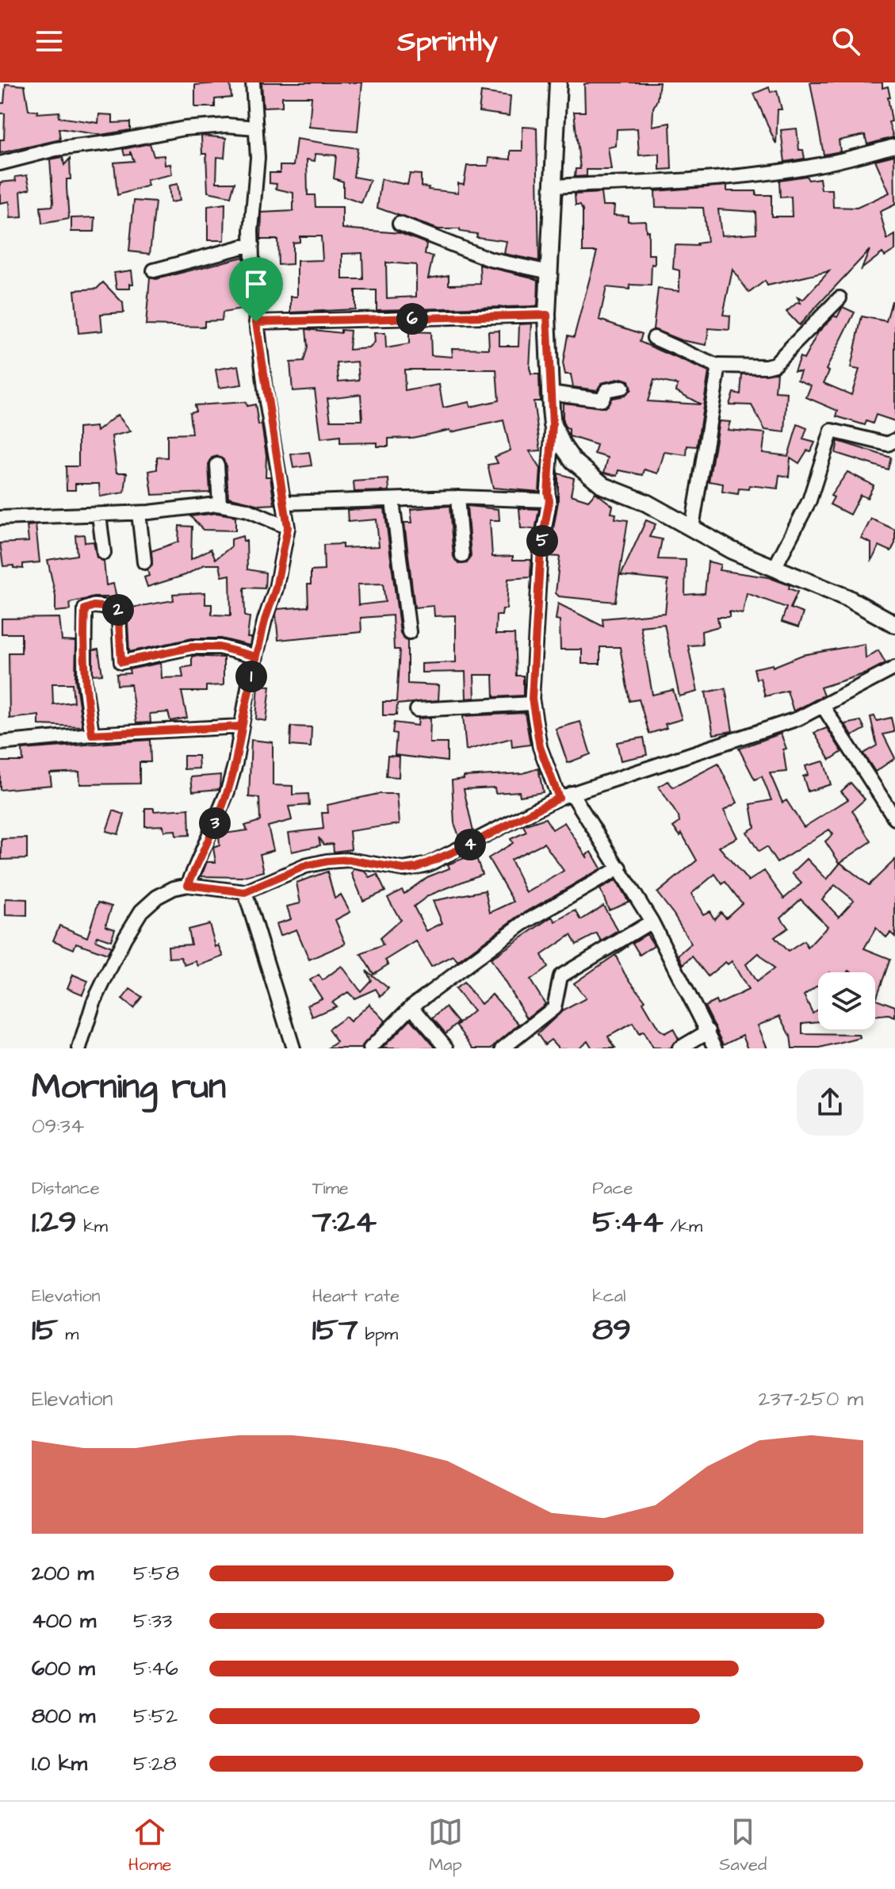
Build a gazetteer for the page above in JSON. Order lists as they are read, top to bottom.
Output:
{
  "page": {
    "header": "Sprintly",
    "pins": [
      "6",
      "5",
      "2",
      "1",
      "3",
      "4"
    ],
    "heading": ["Morning run", "09:34"],
    "stats": [
      ["Distance", "1.29 km"],
      ["Time", "7:24"],
      ["Pace", "5:44 /km"],
      ["Elevation", "15 m"],
      ["Heart rate", "157 bpm"],
      ["kcal", "89"]
    ],
    "chart": ["Elevation", "237–250 m"],
    "list": [
      {
        "name": "200 m",
        "note": "5:58"
      },
      {
        "name": "400 m",
        "note": "5:33"
      },
      {
        "name": "600 m",
        "note": "5:46"
      },
      {
        "name": "800 m",
        "note": "5:52"
      },
      {
        "name": "1.0 km",
        "note": "5:28"
      }
    ],
    "tabs": ["Home", "Map", "Saved"]
  }
}
